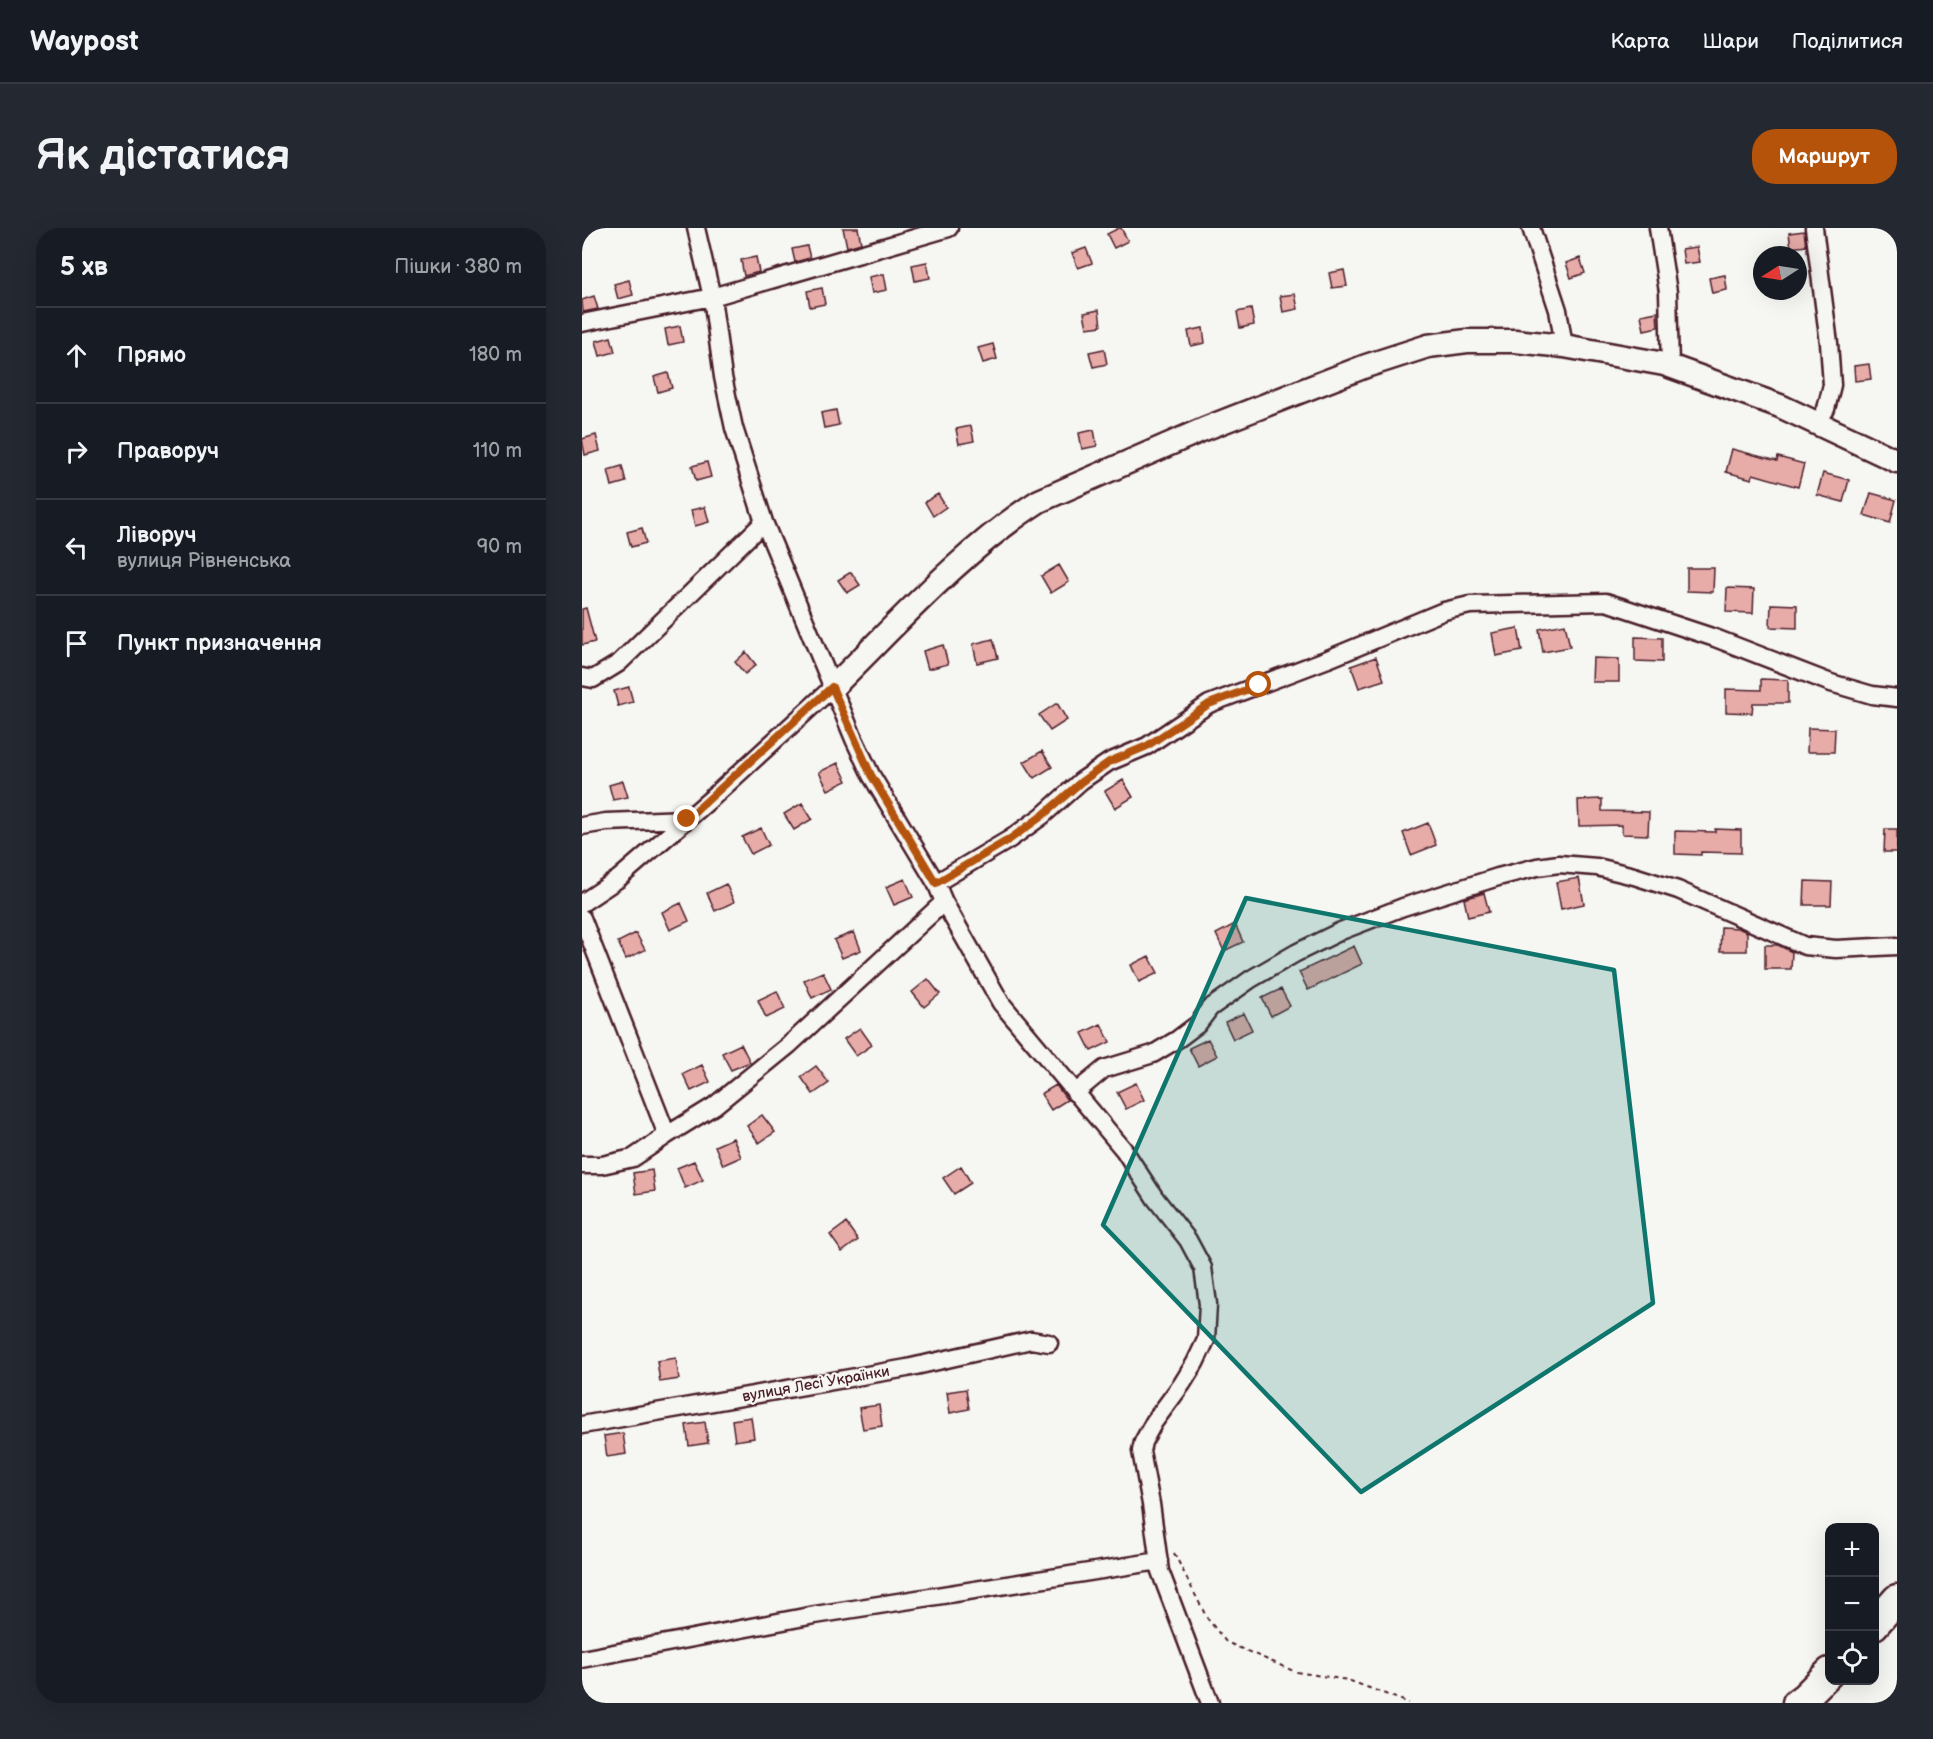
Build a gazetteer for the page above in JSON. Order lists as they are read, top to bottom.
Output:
{
  "streets": {
    "street": ["вулиця Лесі Українки"]
  },
  "north": "left",
  "page": {
    "header": "Waypost",
    "nav": ["Карта", "Шари", "Поділитися"],
    "buttons": "Маршрут",
    "title": "Як дістатися",
    "heading": ["5 хв", "Пішки · 380 m"],
    "list": [
      ["Прямо", "180 m"],
      ["Праворуч", "110 m"],
      ["Ліворуч", "вулиця Рівненська", "90 m"],
      "Пункт призначення"
    ],
    "map_buttons": ["+", "−"]
  }
}
